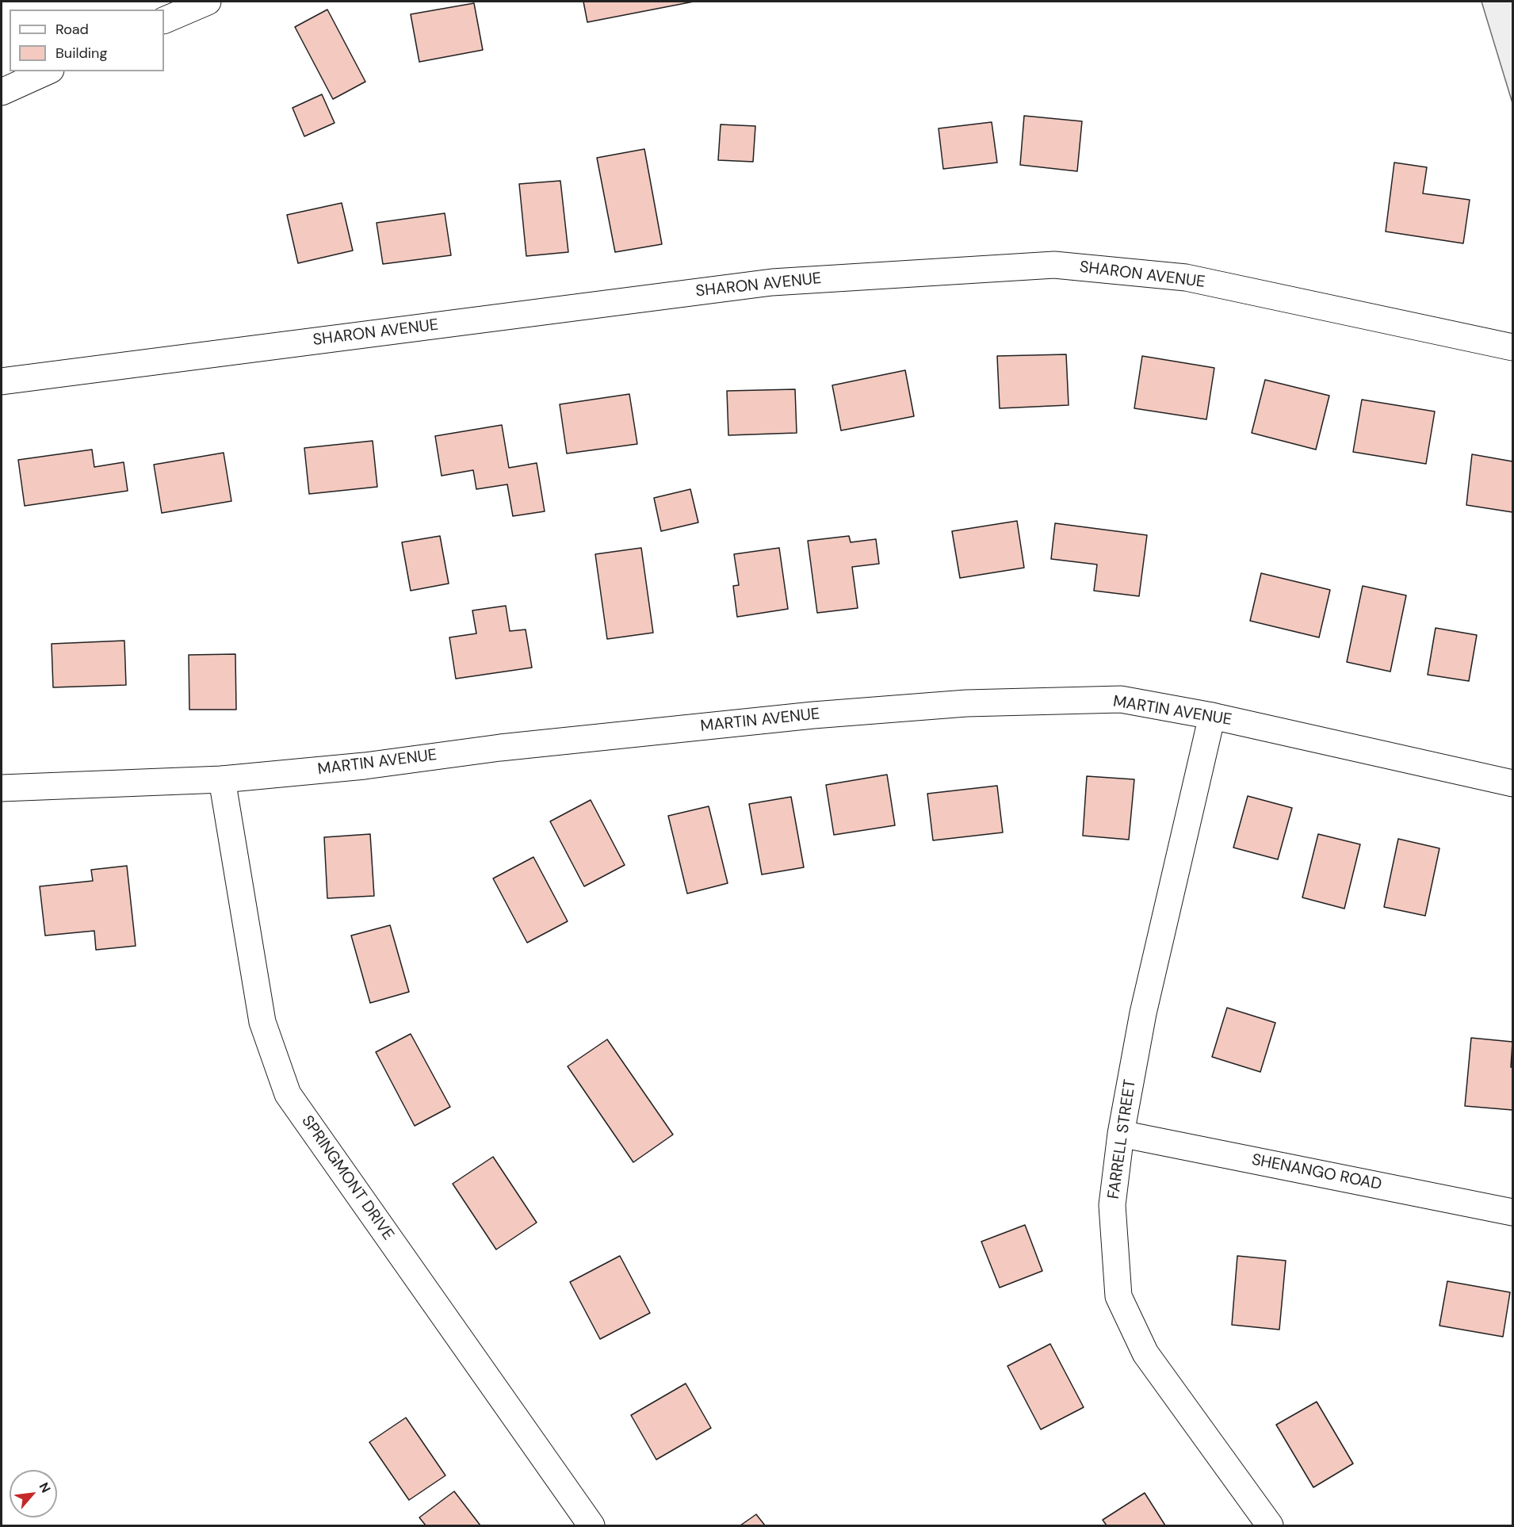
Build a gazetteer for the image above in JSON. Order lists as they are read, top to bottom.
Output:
{
  "streets": {
    "street": [
      "SHARON AVENUE",
      "MARTIN AVENUE",
      "FARRELL STREET",
      "SHENANGO ROAD",
      "SPRINGMONT DRIVE"
    ]
  },
  "crossings": [
    ["MARTIN AVENUE", "FARRELL STREET"],
    ["MARTIN AVENUE", "SPRINGMONT DRIVE"],
    ["FARRELL STREET", "SHENANGO ROAD"]
  ],
  "legend": ["Road", "Building"],
  "north": "top right"
}
